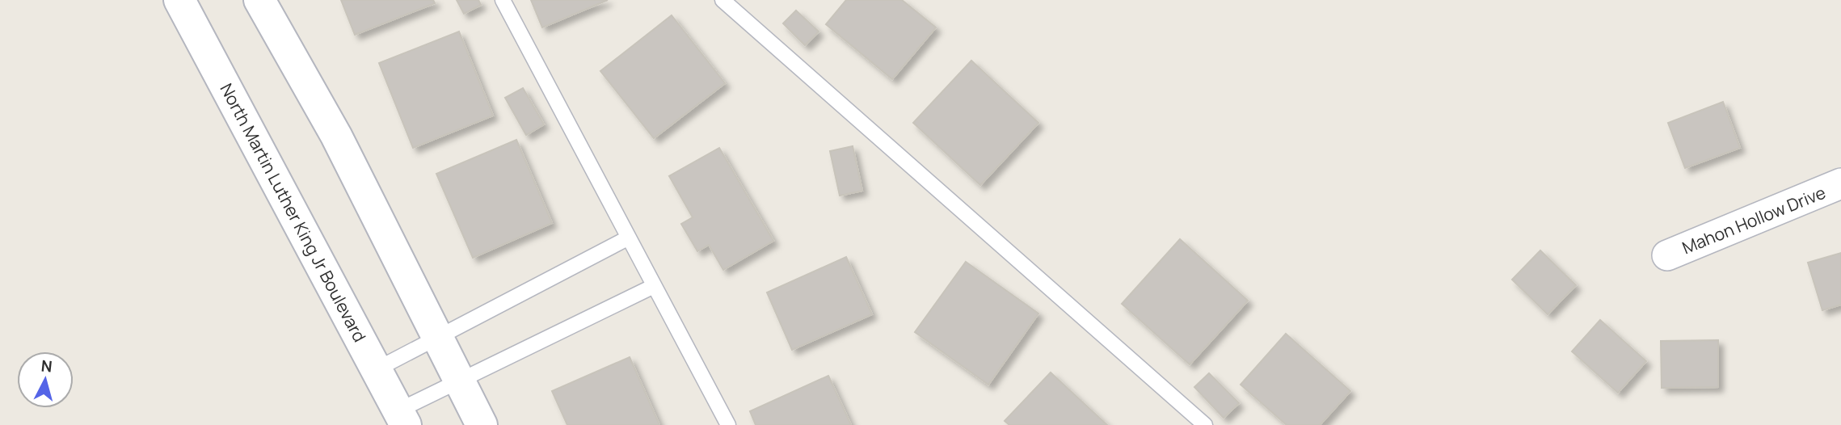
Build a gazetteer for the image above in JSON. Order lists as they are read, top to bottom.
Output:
{
  "streets": {
    "main road": ["North Martin Luther King Jr Boulevard"],
    "street": ["Mahon Hollow Drive"]
  },
  "north": "top"
}
